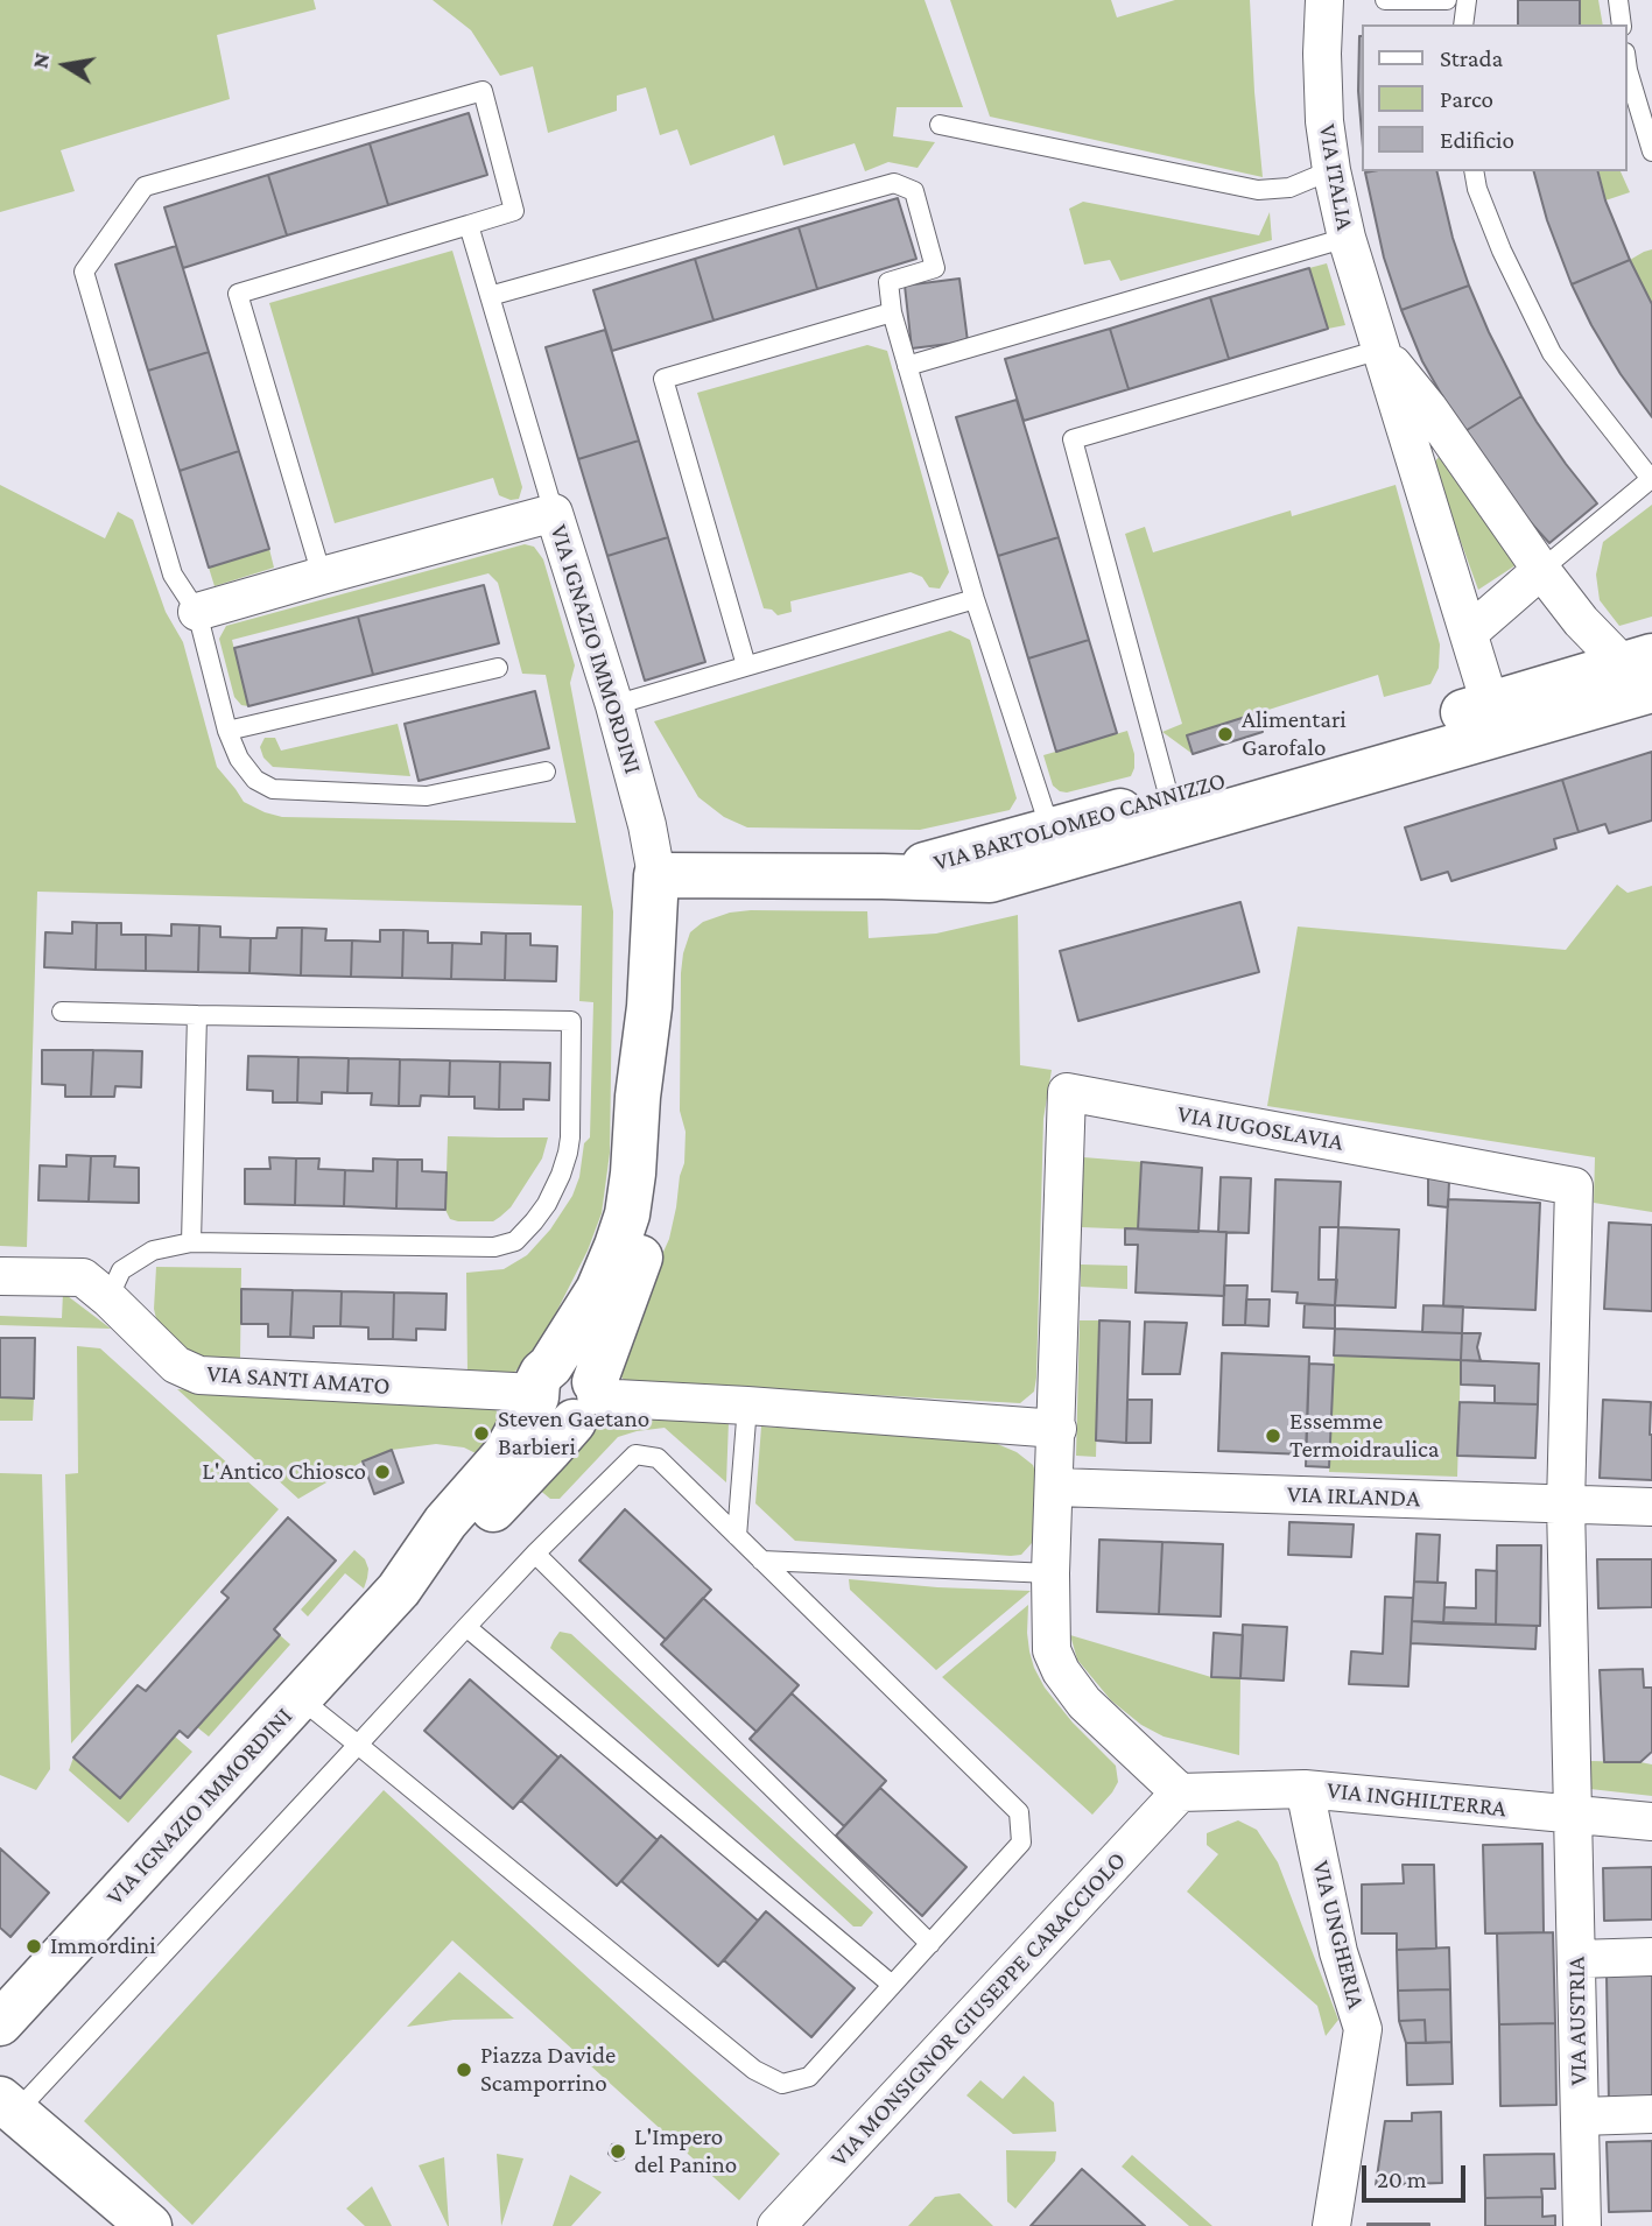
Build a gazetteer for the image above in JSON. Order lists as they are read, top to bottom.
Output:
{
  "streets": {
    "street": [
      "VIA ITALIA",
      "VIA IGNAZIO IMMORDINI",
      "VIA BARTOLOMEO CANNIZZO",
      "VIA IUGOSLAVIA",
      "VIA SANTI AMATO",
      "VIA IRLANDA",
      "VIA INGHILTERRA",
      "VIA UNGHERIA",
      "VIA MONSIGNOR GIUSEPPE CARACCIOLO",
      "VIA AUSTRIA"
    ]
  },
  "crossings": [
    ["VIA ITALIA", "VIA BARTOLOMEO CANNIZZO"],
    ["VIA IGNAZIO IMMORDINI", "VIA BARTOLOMEO CANNIZZO"],
    ["VIA IUGOSLAVIA", "VIA IRLANDA"],
    ["VIA IUGOSLAVIA", "VIA INGHILTERRA"],
    ["VIA IUGOSLAVIA", "VIA MONSIGNOR GIUSEPPE CARACCIOLO"],
    ["VIA IUGOSLAVIA", "VIA AUSTRIA"],
    ["VIA INGHILTERRA", "VIA UNGHERIA"],
    ["VIA INGHILTERRA", "VIA MONSIGNOR GIUSEPPE CARACCIOLO"],
    ["VIA INGHILTERRA", "VIA AUSTRIA"]
  ],
  "places": [
    "Alimentari Garofalo",
    "Steven Gaetano Barbieri",
    "Essemme Termoidraulica",
    "L'Antico Chiosco",
    "Immordini",
    "Piazza Davide Scamporrino",
    "L'Impero del Panino"
  ],
  "legend": ["Strada", "Parco", "Edificio"],
  "scale_bar": "20 m",
  "north": "left"
}
